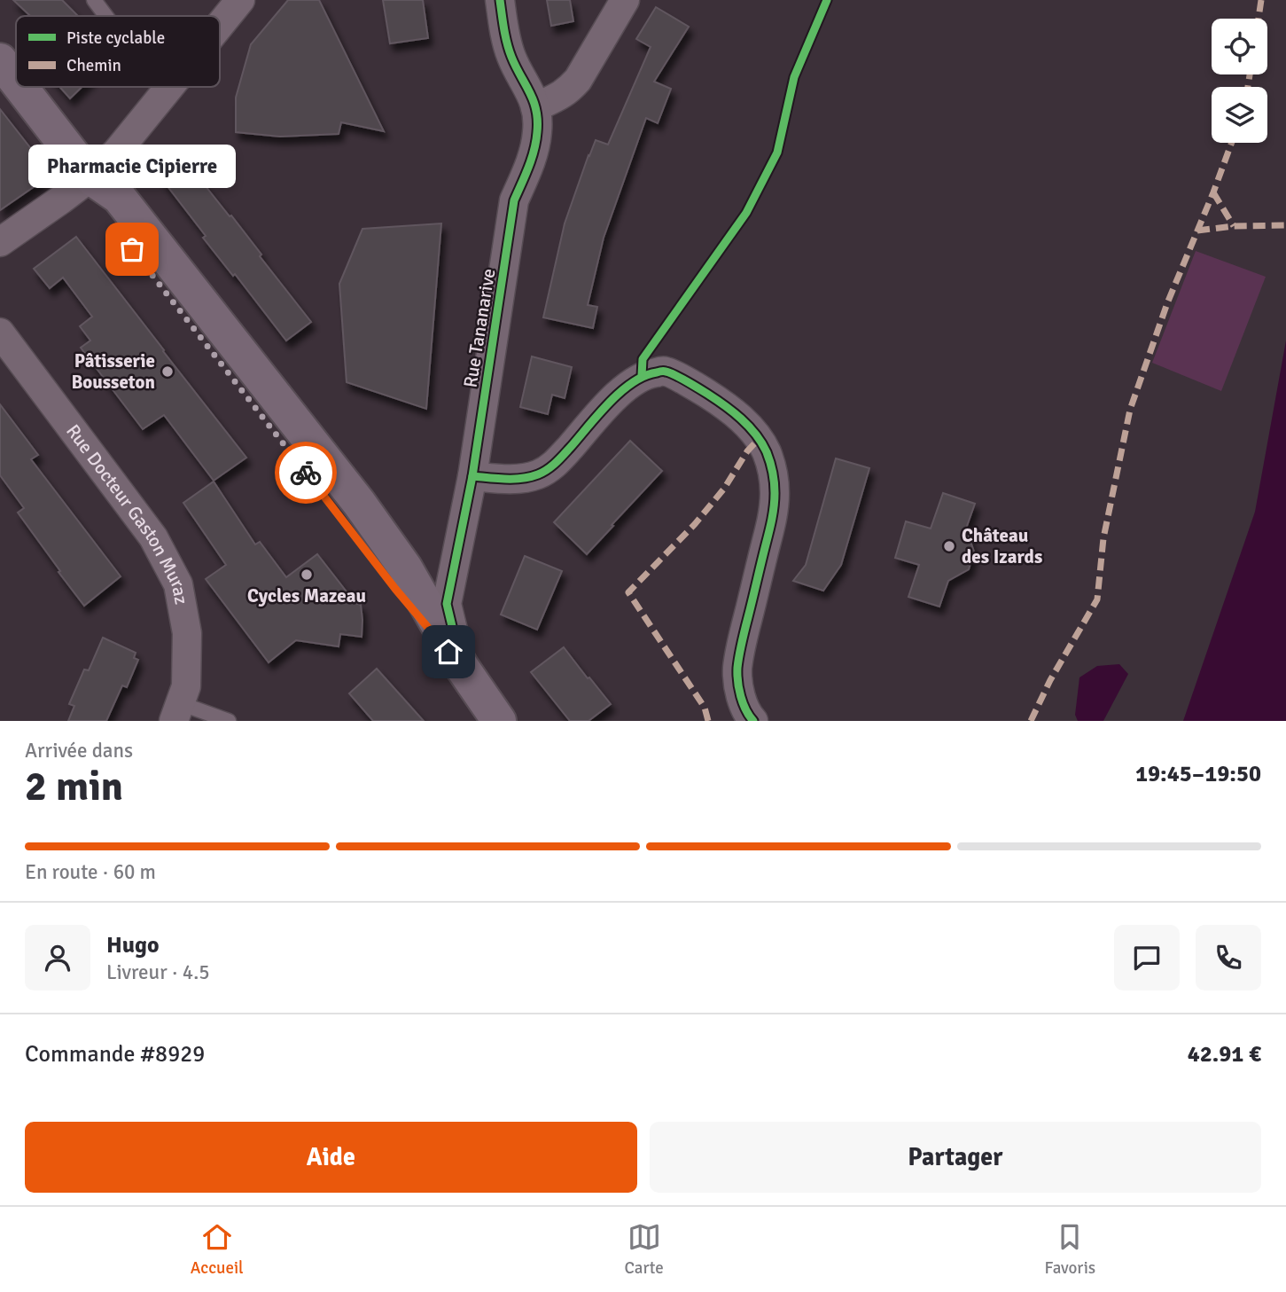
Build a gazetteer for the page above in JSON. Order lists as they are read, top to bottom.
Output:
{
  "streets": {
    "street": ["Rue Tananarive", "Rue Docteur Gaston Muraz"]
  },
  "places": [
    "Pharmacie Cipierre",
    "Pâtisserie Bousseton",
    "Château des Izards",
    "Cycles Mazeau"
  ],
  "legend": ["Piste cyclable", "Chemin"],
  "page": {
    "bubble": "Pharmacie Cipierre",
    "heading": ["2 min", "Arrivée dans", "19:45–19:50"],
    "panel": [
      "Hugo",
      "Livreur · 4.5",
      "Commande #8929",
      "42.91 €"
    ],
    "bar": "En route · 60 m",
    "buttons": ["Aide", "Partager"],
    "tabs": ["Accueil", "Carte", "Favoris"]
  }
}
